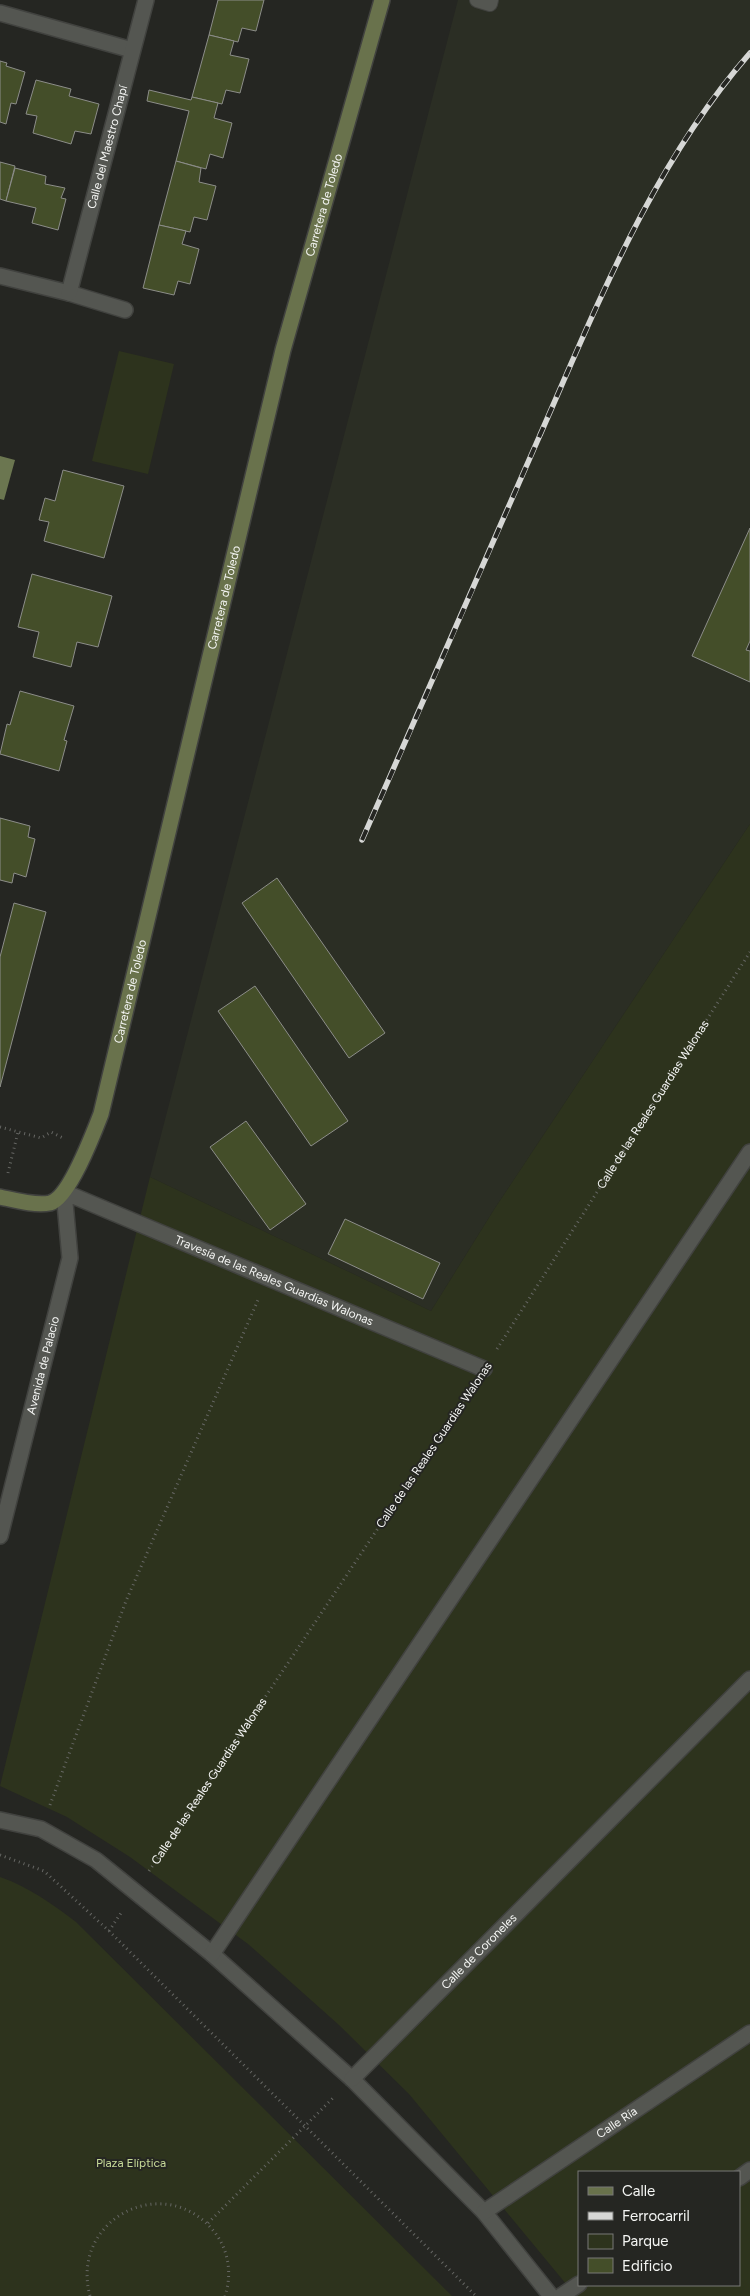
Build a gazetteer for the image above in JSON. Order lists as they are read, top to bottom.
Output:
{
  "streets": {
    "street": [
      "Calle del Maestro Chapí",
      "Carretera de Toledo",
      "Travesía de las Reales Guardias Walonas",
      "Avenida de Palacio",
      "Calle de Coroneles",
      "Calle Ría"
    ],
    "path": ["Calle de las Reales Guardias Walonas"]
  },
  "crossings": [
    ["Carretera de Toledo", "Travesía de las Reales Guardias Walonas"],
    ["Carretera de Toledo", "Avenida de Palacio"],
    ["Calle de las Reales Guardias Walonas", "Travesía de las Reales Guardias Walonas"],
    ["Travesía de las Reales Guardias Walonas", "Avenida de Palacio"]
  ],
  "parks": ["Plaza Elíptica"],
  "legend": [
    "Calle",
    "Ferrocarril",
    "Parque",
    "Edificio"
  ]
}
